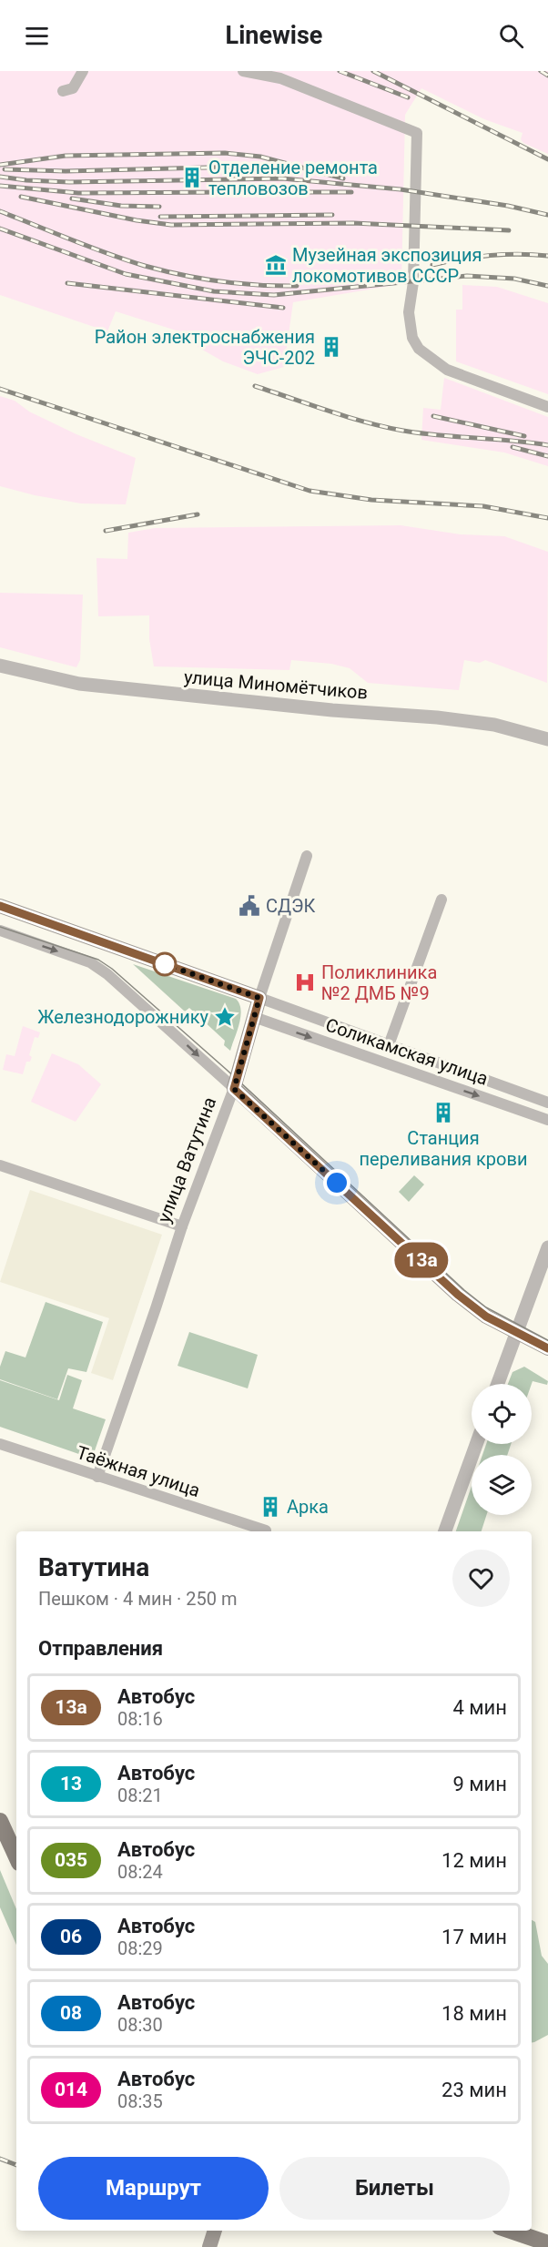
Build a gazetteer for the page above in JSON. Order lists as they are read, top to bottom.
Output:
{
  "streets": {
    "main road": ["улица Ватутина"],
    "street": ["улица Миномётчиков", "Соликамская улица", "Таёжная улица"]
  },
  "crossings": [
    ["Соликамская улица", "улица Ватутина"],
    ["улица Ватутина", "Таёжная улица"]
  ],
  "places": {
    "building": [
      "Отделение ремонта тепловозов",
      "Район электроснабжения ЭЧС-202",
      "Станция переливания крови",
      "Арка"
    ],
    "museum": ["Музейная экспозиция локомотивов СССР"],
    "public building": ["СДЭК"],
    "hospital": ["Поликлиника №2 ДМБ №9"],
    "place": ["Железнодорожнику"]
  },
  "lines": ["bus line 13а"],
  "page": {
    "header": "Linewise",
    "on_map": "13а",
    "heading": [
      ["Ватутина", "Пешком · 4 мин · 250 m"],
      "Отправления"
    ],
    "list": [
      {
        "mark": "13а",
        "name": "Автобус",
        "note": "08:16",
        "value": "4 мин"
      },
      {
        "mark": "13",
        "name": "Автобус",
        "note": "08:21",
        "value": "9 мин"
      },
      {
        "mark": "035",
        "name": "Автобус",
        "note": "08:24",
        "value": "12 мин"
      },
      {
        "mark": "06",
        "name": "Автобус",
        "note": "08:29",
        "value": "17 мин"
      },
      {
        "mark": "08",
        "name": "Автобус",
        "note": "08:30",
        "value": "18 мин"
      },
      {
        "mark": "014",
        "name": "Автобус",
        "note": "08:35",
        "value": "23 мин"
      }
    ],
    "buttons": ["Маршрут", "Билеты"]
  }
}
